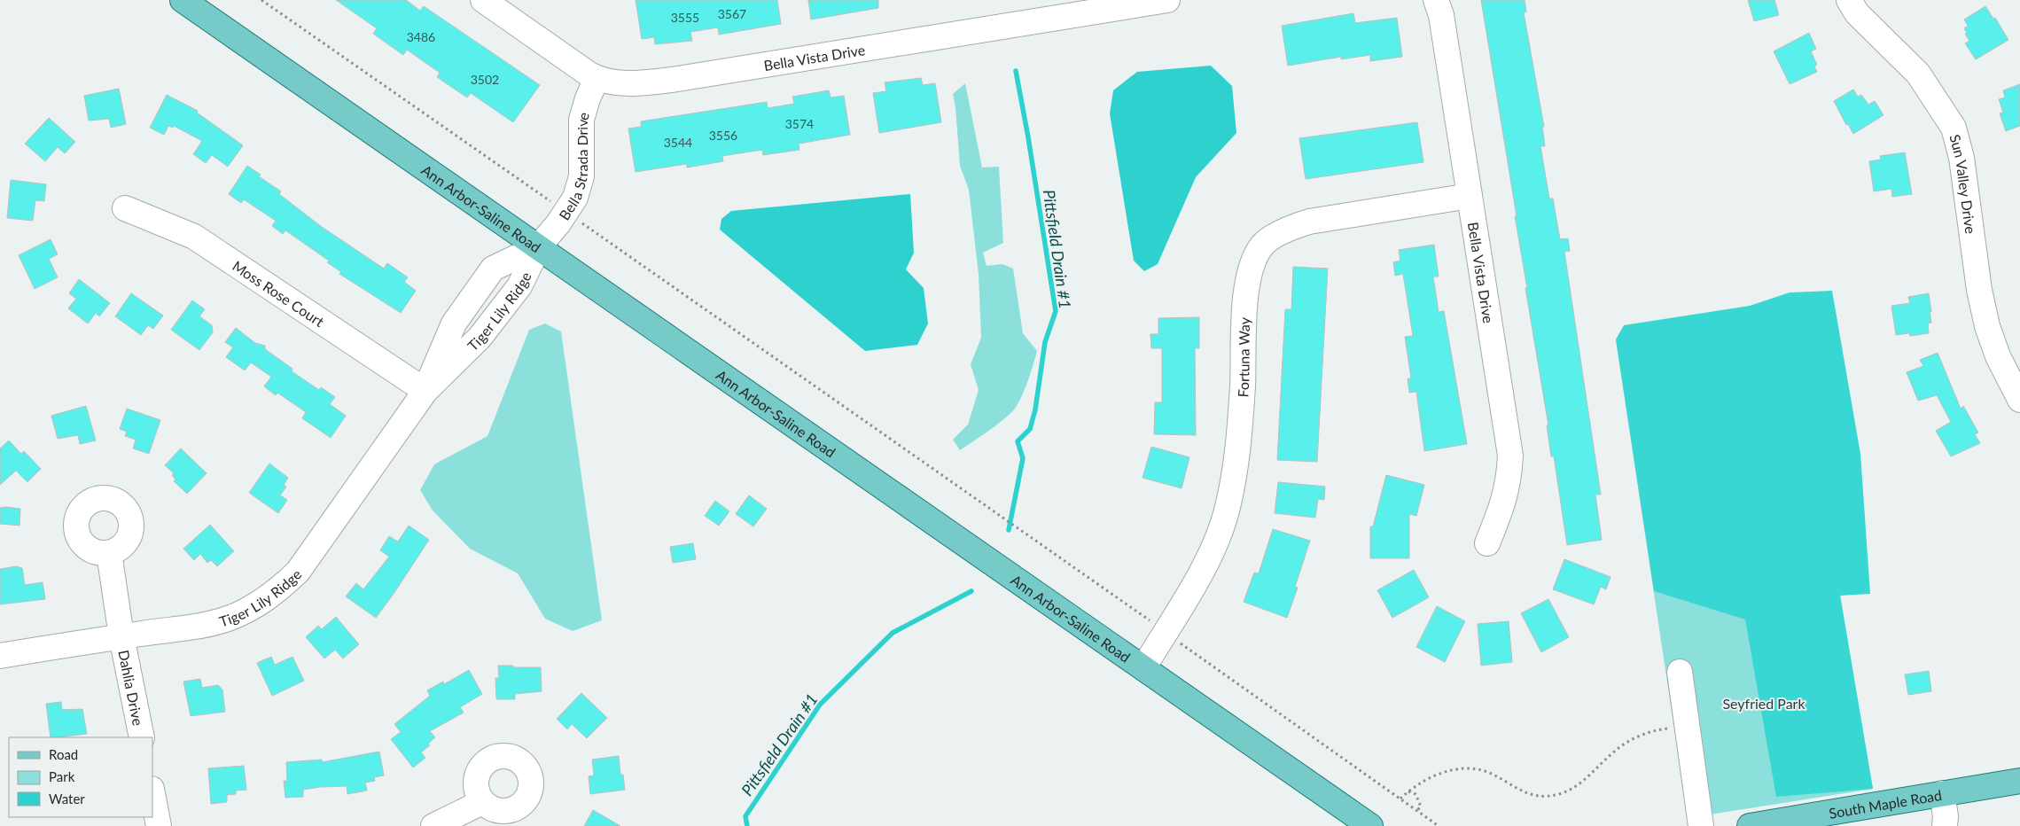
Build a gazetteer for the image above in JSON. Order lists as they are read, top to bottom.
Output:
{
  "streets": {
    "main road": ["Ann Arbor-Saline Road", "South Maple Road"],
    "street": [
      "Bella Vista Drive",
      "Bella Strada Drive",
      "Sun Valley Drive",
      "Moss Rose Court",
      "Tiger Lily Ridge",
      "Fortuna Way",
      "Dahlia Drive"
    ]
  },
  "crossings": [
    ["Bella Vista Drive", "Bella Strada Drive"],
    ["Bella Vista Drive", "Fortuna Way"],
    ["Bella Strada Drive", "Ann Arbor-Saline Road"],
    ["Bella Strada Drive", "Tiger Lily Ridge"],
    ["Ann Arbor-Saline Road", "Tiger Lily Ridge"],
    ["Ann Arbor-Saline Road", "Fortuna Way"],
    ["Moss Rose Court", "Tiger Lily Ridge"],
    ["Tiger Lily Ridge", "Dahlia Drive"]
  ],
  "water": ["Pittsfield Drain #1"],
  "parks": ["Seyfried Park"],
  "house_numbers": [
    "3567",
    "3555",
    "3486",
    "3502",
    "3574",
    "3556",
    "3544"
  ],
  "legend": ["Road", "Park", "Water"]
}
